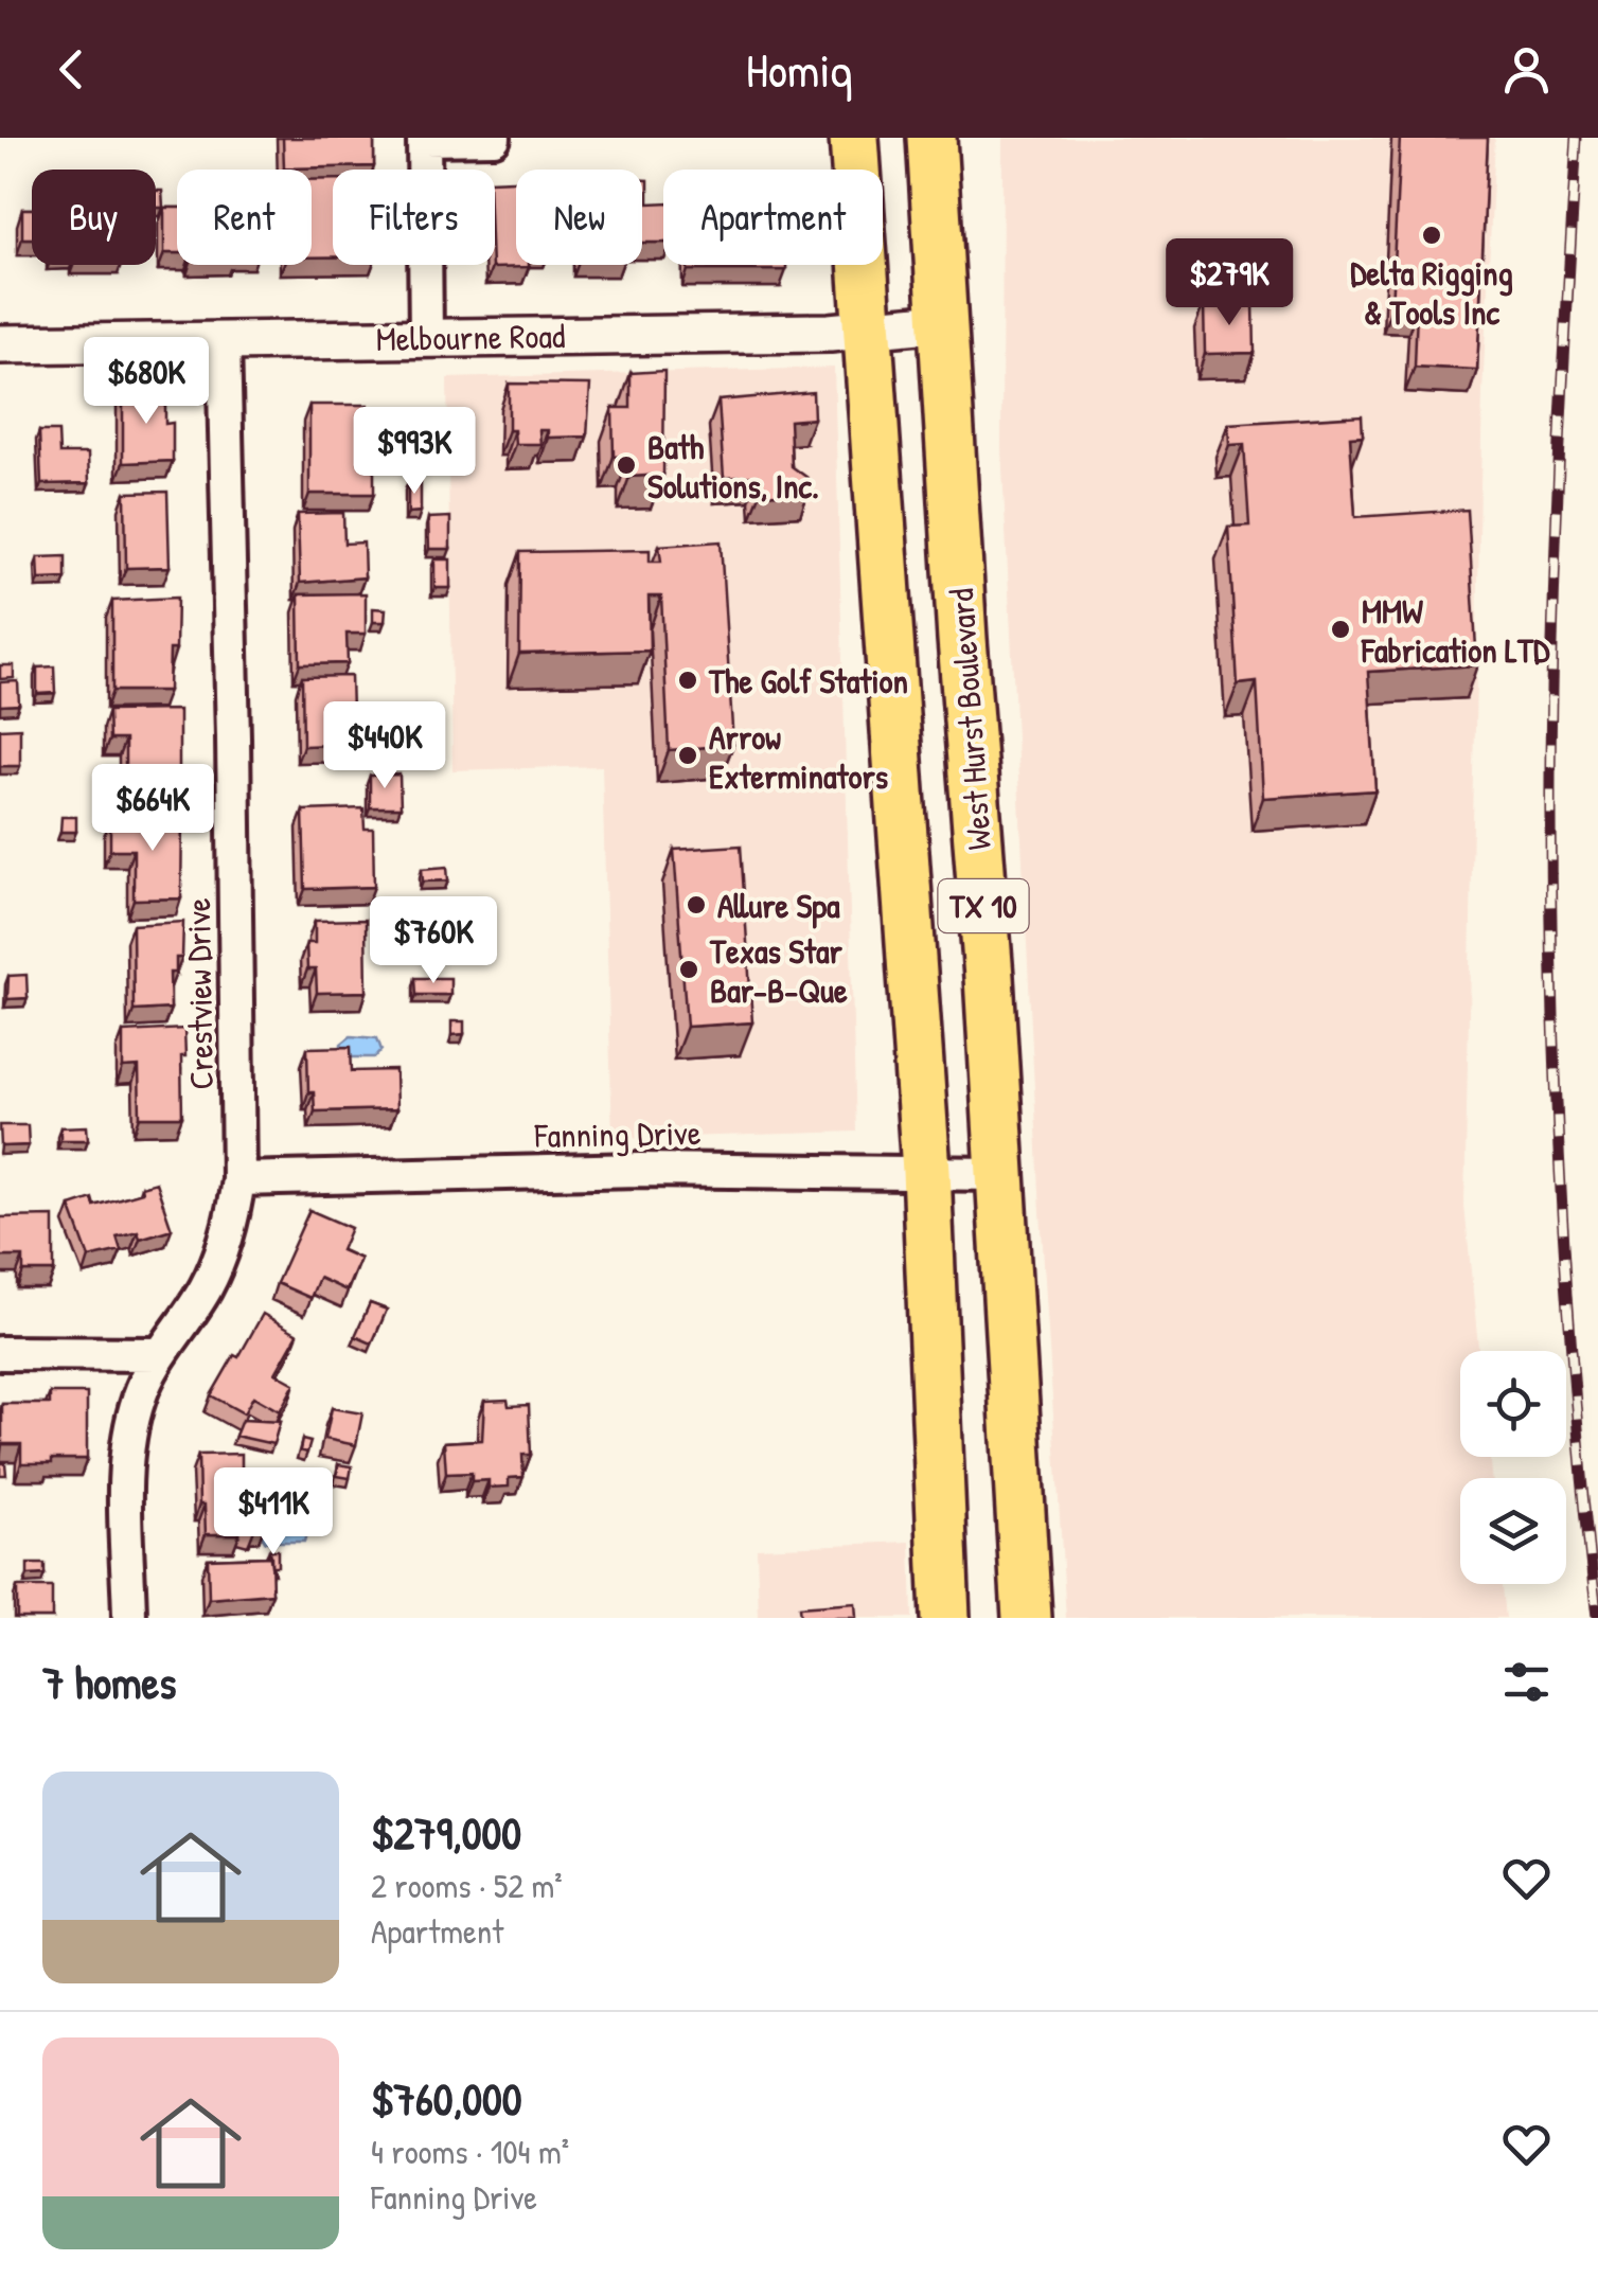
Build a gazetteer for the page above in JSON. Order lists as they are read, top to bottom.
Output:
{
  "streets": {
    "main road": ["West Hurst Boulevard", "TX 10"],
    "street": ["Melbourne Road", "Crestview Drive", "Fanning Drive"]
  },
  "crossings": [
    ["Melbourne Road", "West Hurst Boulevard"],
    ["Melbourne Road", "TX 10"],
    ["Melbourne Road", "Crestview Drive"],
    ["West Hurst Boulevard", "Fanning Drive"],
    ["TX 10", "Fanning Drive"],
    ["Crestview Drive", "Fanning Drive"]
  ],
  "places": [
    "Delta Rigging & Tools Inc",
    "Bath Solutions, Inc.",
    "MMW Fabrication LTD",
    "The Golf Station",
    "Arrow Exterminators",
    "Allure Spa",
    "Texas Star Bar-B-Que"
  ],
  "page": {
    "header": "Homiq",
    "chip": [
      "Buy",
      "Rent",
      "Filters",
      "New",
      "Apartment"
    ],
    "price": [
      "$279K",
      "$680K",
      "$993K",
      "$440K",
      "$664K",
      "$760K",
      "$411K"
    ],
    "heading": "7 homes",
    "list": [
      {
        "name": "$279,000",
        "note": "2 rooms · 52 m² · Apartment"
      },
      {
        "name": "$760,000",
        "note": "4 rooms · 104 m² · Fanning Drive"
      }
    ]
  }
}
